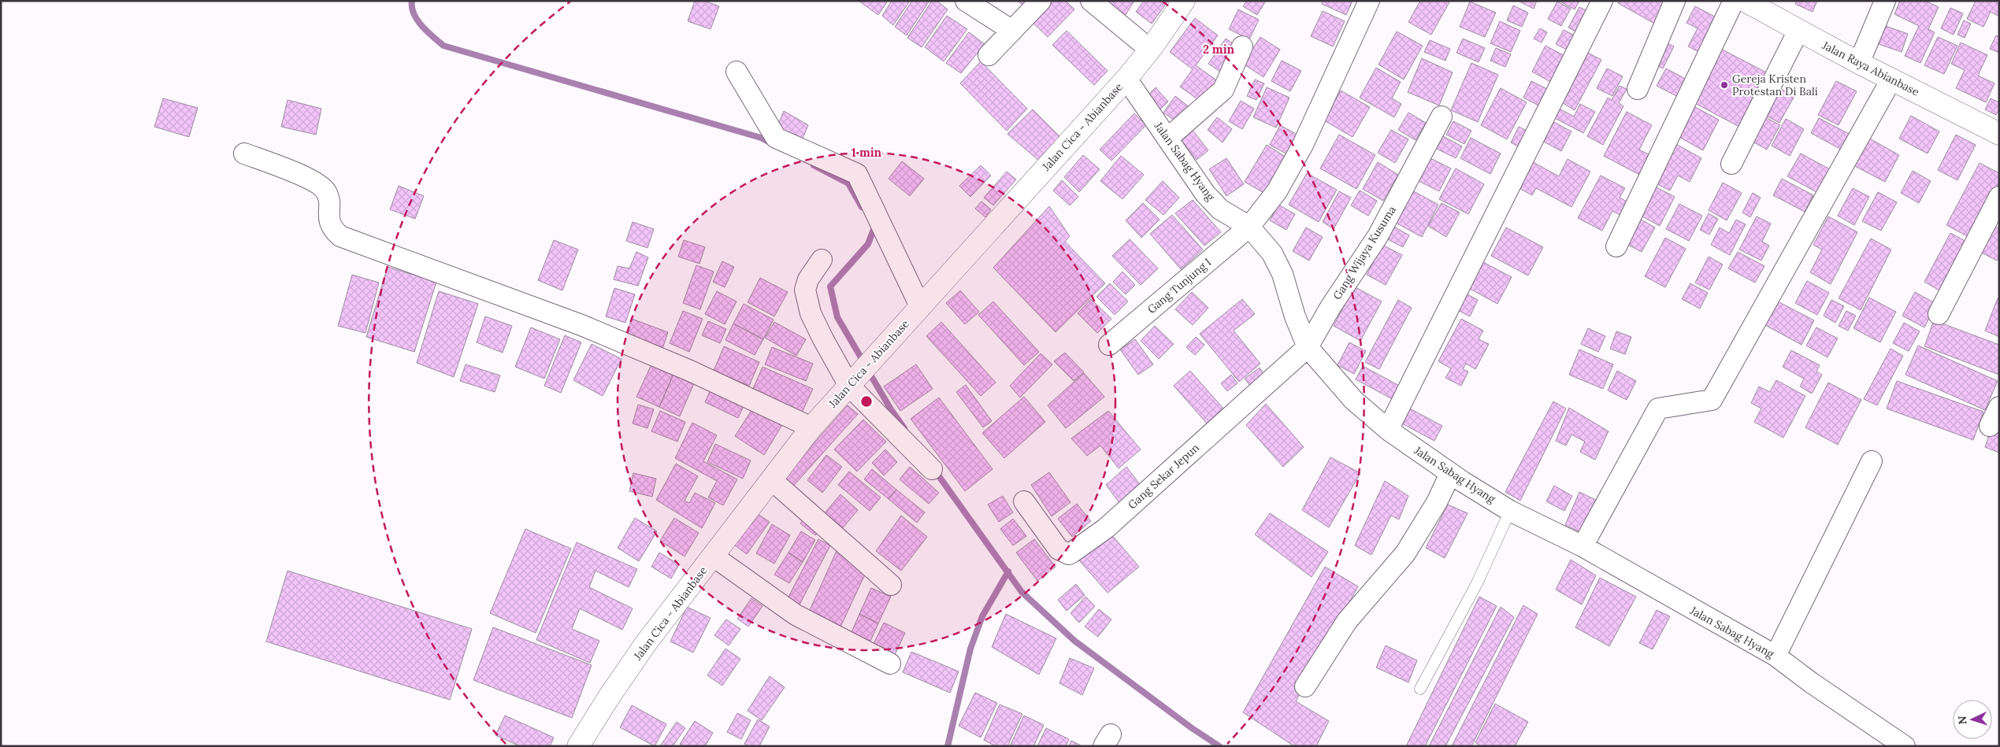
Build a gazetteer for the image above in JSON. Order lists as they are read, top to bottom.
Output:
{
  "streets": {
    "street": [
      "Jalan Raya Abianbase",
      "Jalan Cica - Abianbase",
      "Jalan Sabag Hyang",
      "Gang Wijaya Kusuma",
      "Gang Tunjung I",
      "Gang Sekar Jepun"
    ]
  },
  "crossings": [
    ["Jalan Cica - Abianbase", "Jalan Sabag Hyang"],
    ["Jalan Sabag Hyang", "Gang Wijaya Kusuma"],
    ["Jalan Sabag Hyang", "Gang Tunjung I"],
    ["Jalan Sabag Hyang", "Gang Sekar Jepun"],
    ["Gang Wijaya Kusuma", "Gang Sekar Jepun"]
  ],
  "places": ["Gereja Kristen Protestan Di Bali"],
  "north": "left",
  "rings": ["2 min", "1 min"]
}
